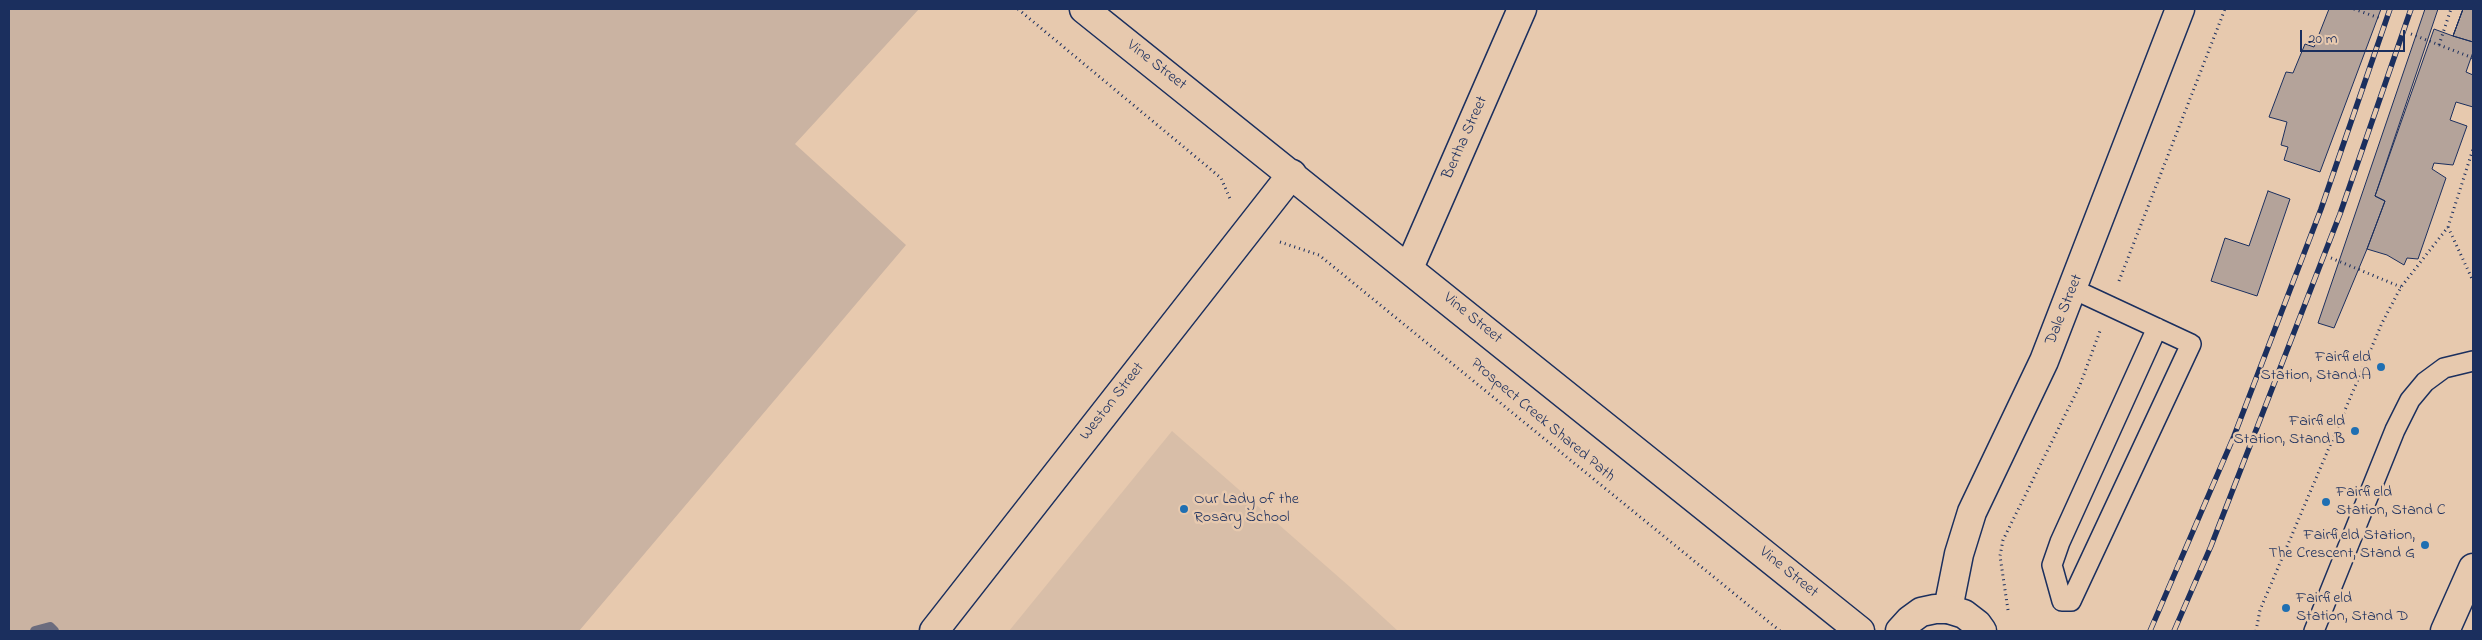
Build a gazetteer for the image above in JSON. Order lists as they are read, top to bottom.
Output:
{
  "streets": {
    "street": [
      "Vine Street",
      "Bertha Street",
      "Dale Street",
      "Weston Street"
    ],
    "path": ["Prospect Creek Shared Path"]
  },
  "crossings": [
    ["Vine Street", "Bertha Street"],
    ["Vine Street", "Weston Street"]
  ],
  "places": [
    "Fairfield Station, Stand A",
    "Fairfield Station, Stand B",
    "Fairfield Station, Stand C",
    "Our Lady of the Rosary School",
    "Fairfield Station, The Crescent, Stand G",
    "Fairfield Station, Stand D"
  ],
  "scale_bar": "20 m"
}
